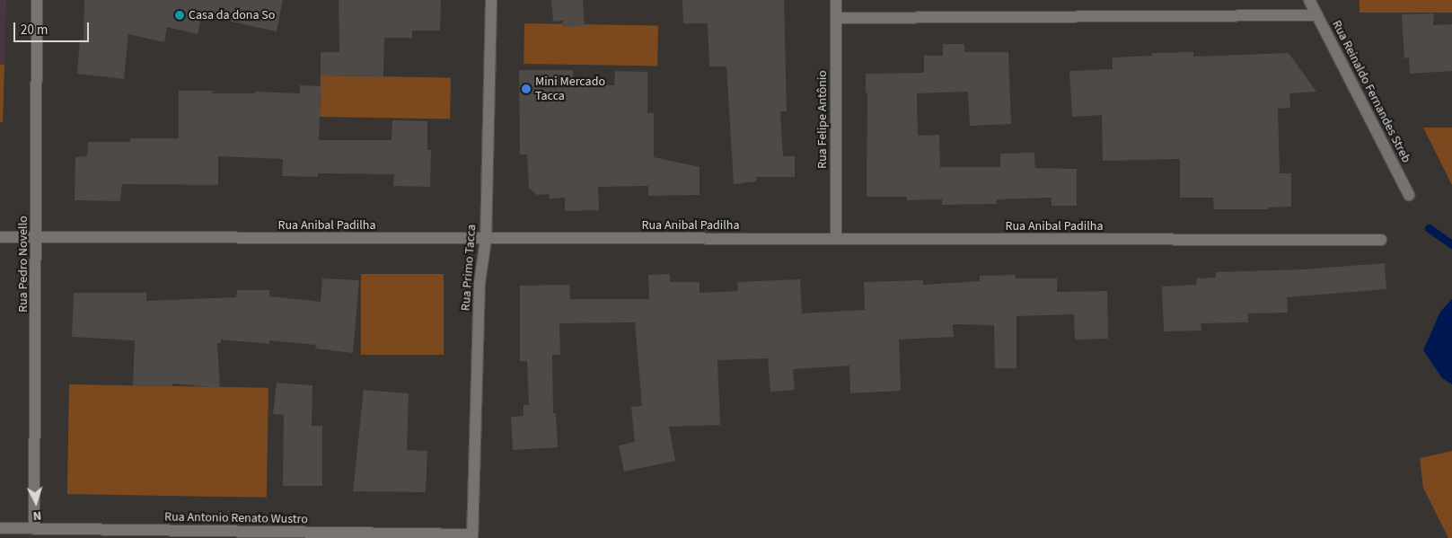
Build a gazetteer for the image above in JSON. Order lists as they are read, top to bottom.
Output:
{
  "streets": {
    "street": [
      "Rua Reinaldo Fernandes Streb",
      "Rua Felipe Antônio",
      "Rua Anibal Padilha",
      "Rua Pedro Novello",
      "Rua Primo Tacca",
      "Rua Antonio Renato Wustro"
    ]
  },
  "crossings": [
    ["Rua Felipe Antônio", "Rua Anibal Padilha"],
    ["Rua Anibal Padilha", "Rua Pedro Novello"],
    ["Rua Anibal Padilha", "Rua Primo Tacca"],
    ["Rua Pedro Novello", "Rua Antonio Renato Wustro"],
    ["Rua Primo Tacca", "Rua Antonio Renato Wustro"]
  ],
  "places": ["Casa da dona So", "Mini Mercado Tacca"],
  "scale_bar": "20 m",
  "north": "bottom"
}
